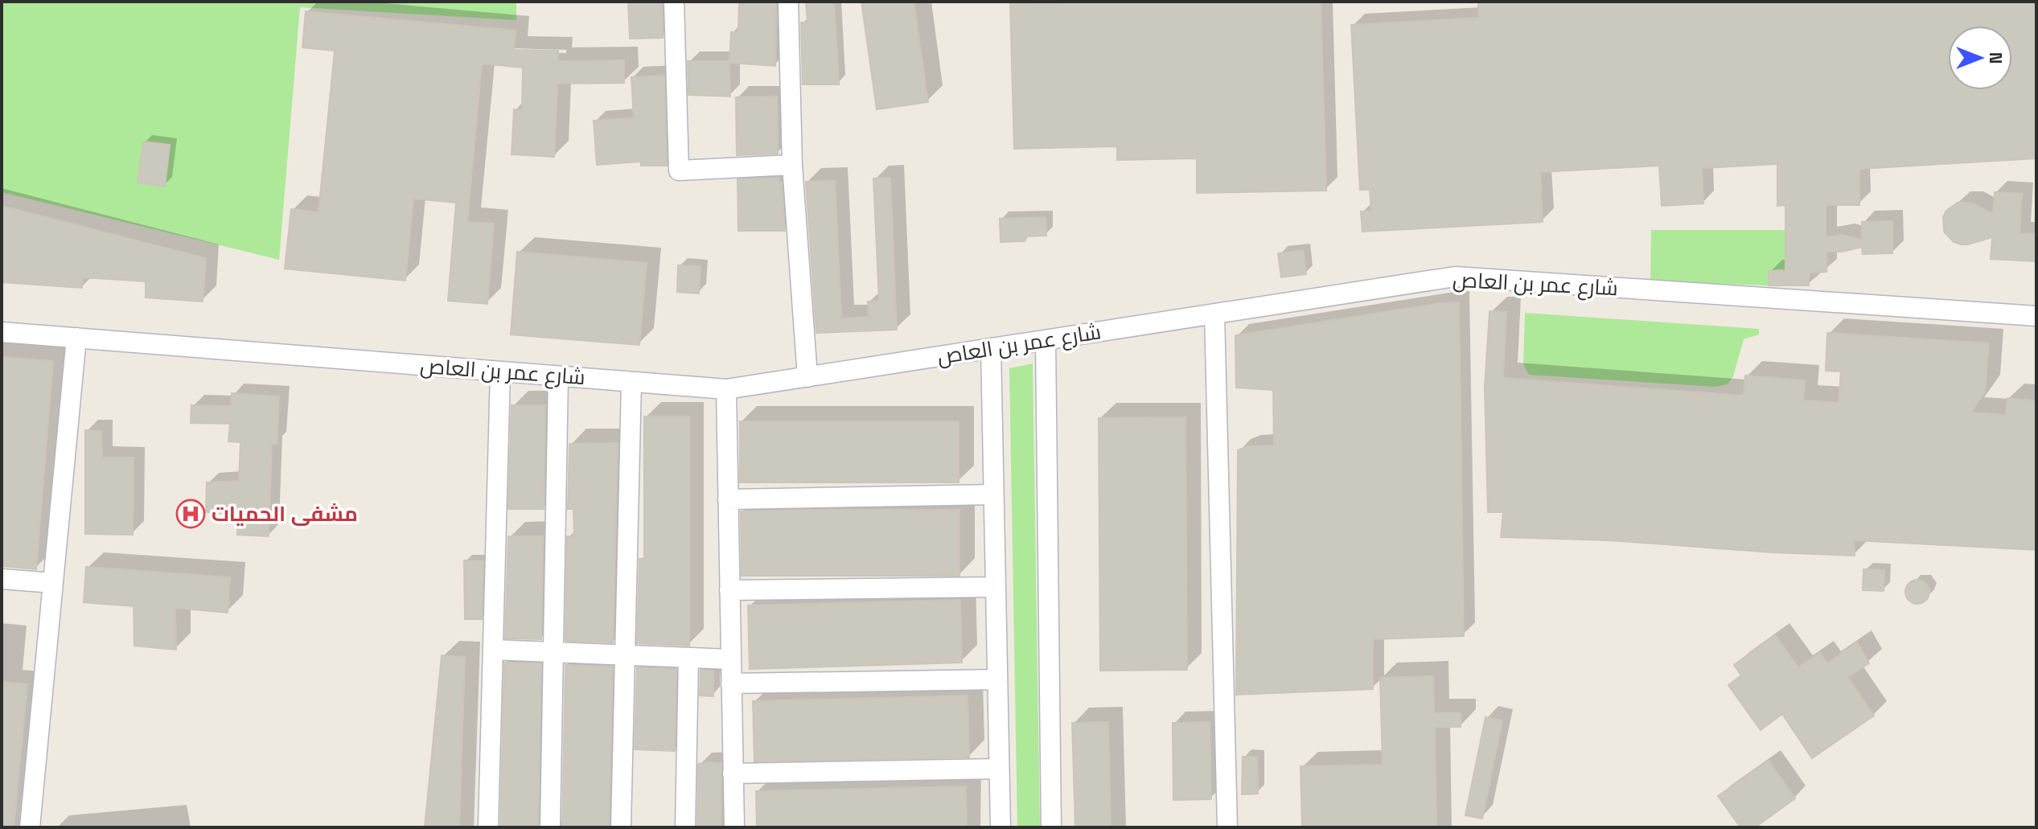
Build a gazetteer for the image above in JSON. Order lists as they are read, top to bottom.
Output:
{
  "streets": {
    "street": ["شارع عمر بن العاص"]
  },
  "places": {
    "hospital": ["مشفى الحميات"]
  },
  "north": "right"
}
